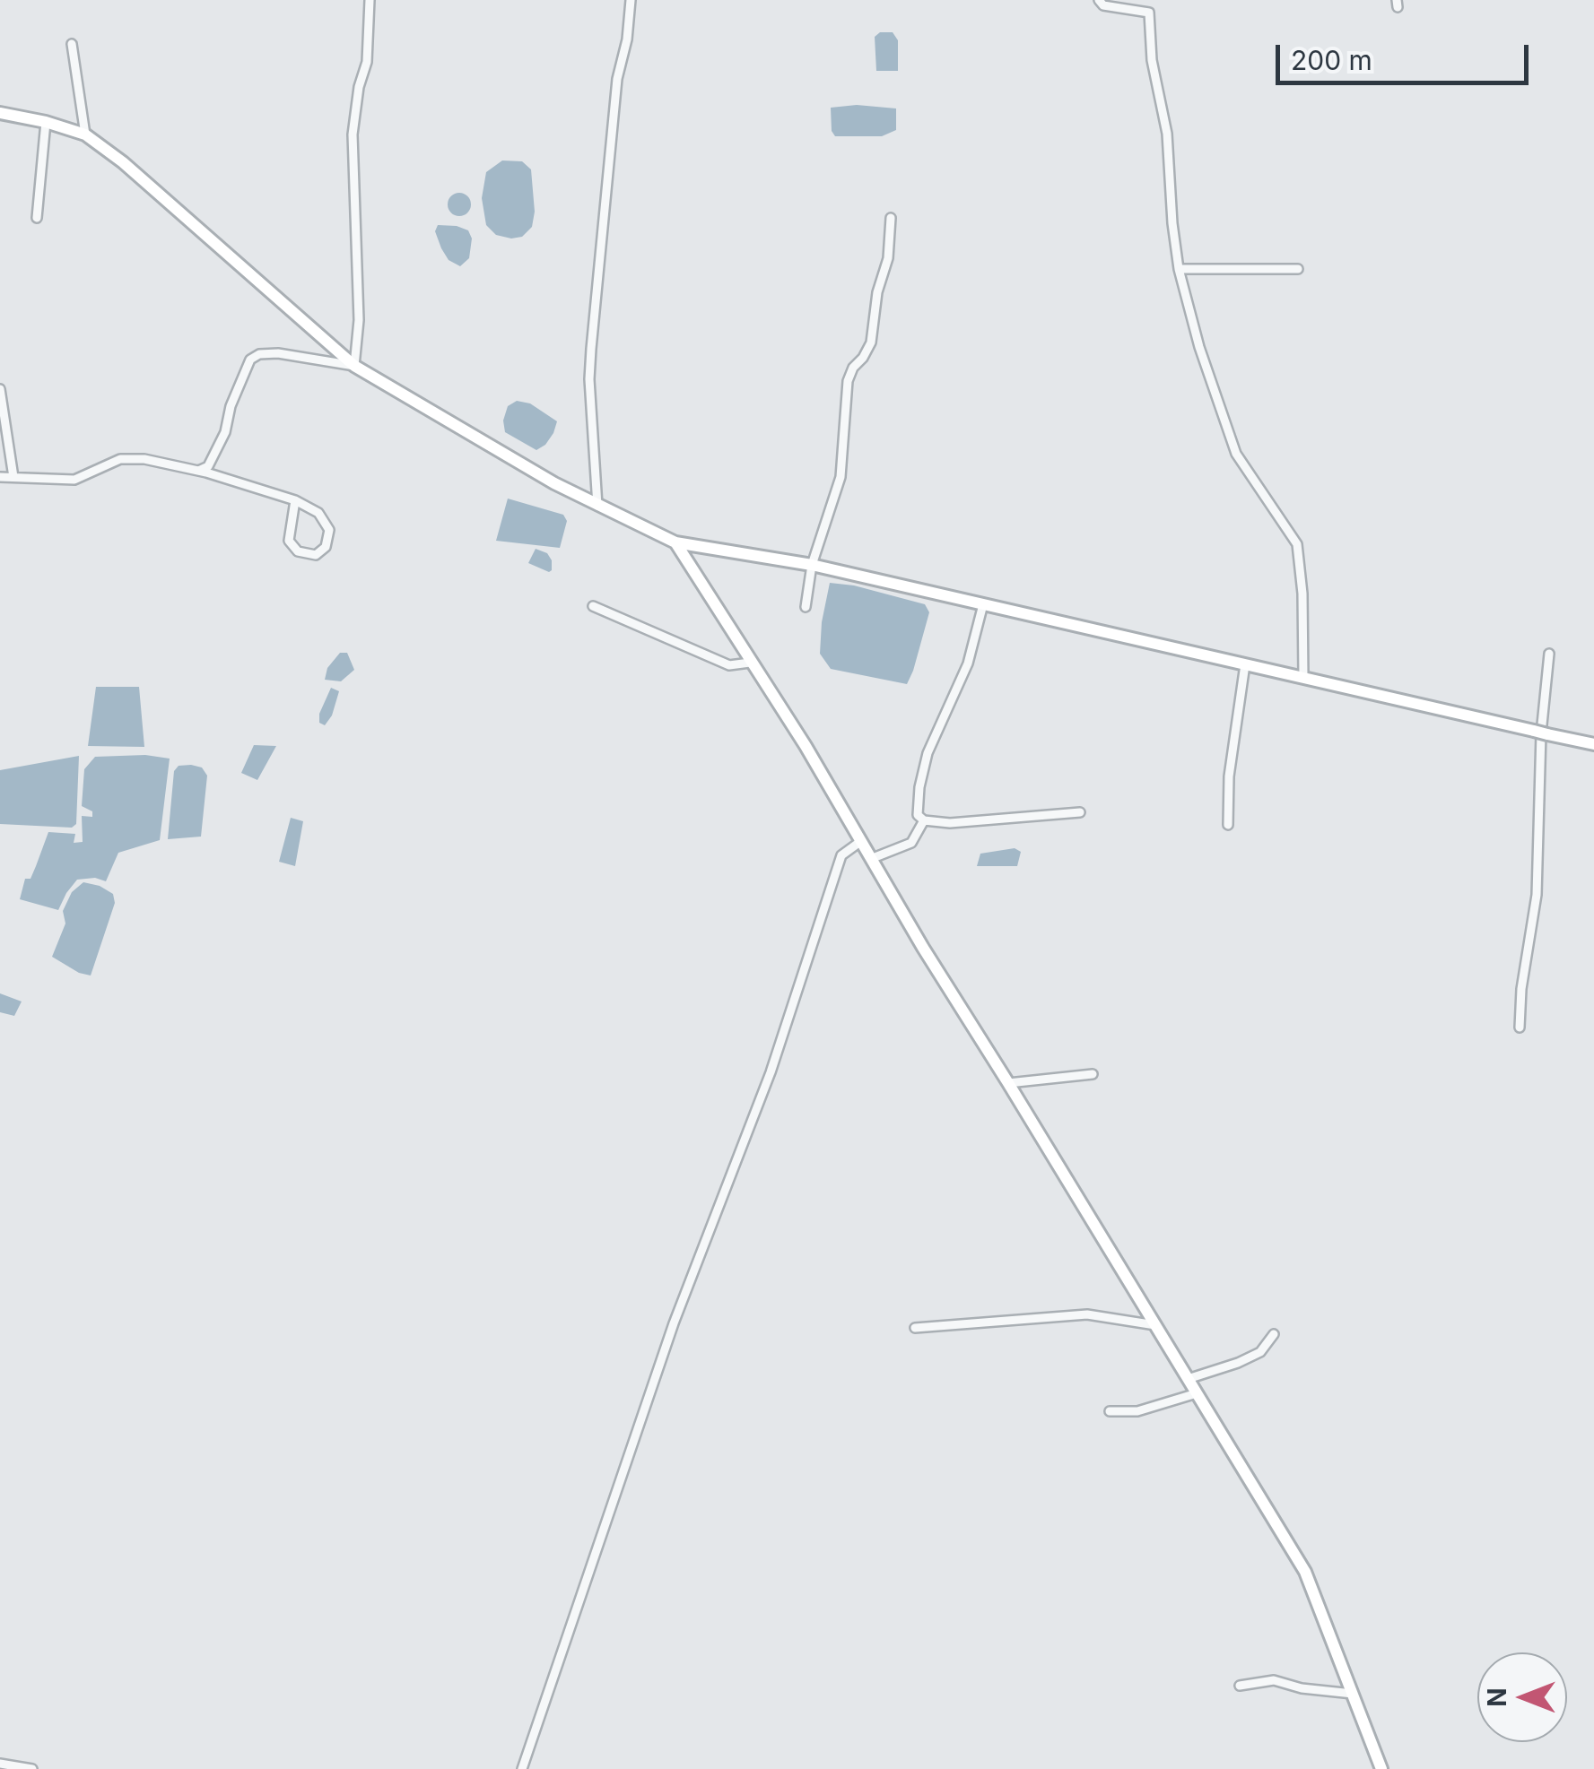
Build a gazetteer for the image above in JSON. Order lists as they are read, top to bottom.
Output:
{
  "scale_bar": "200 m",
  "north": "left"
}
